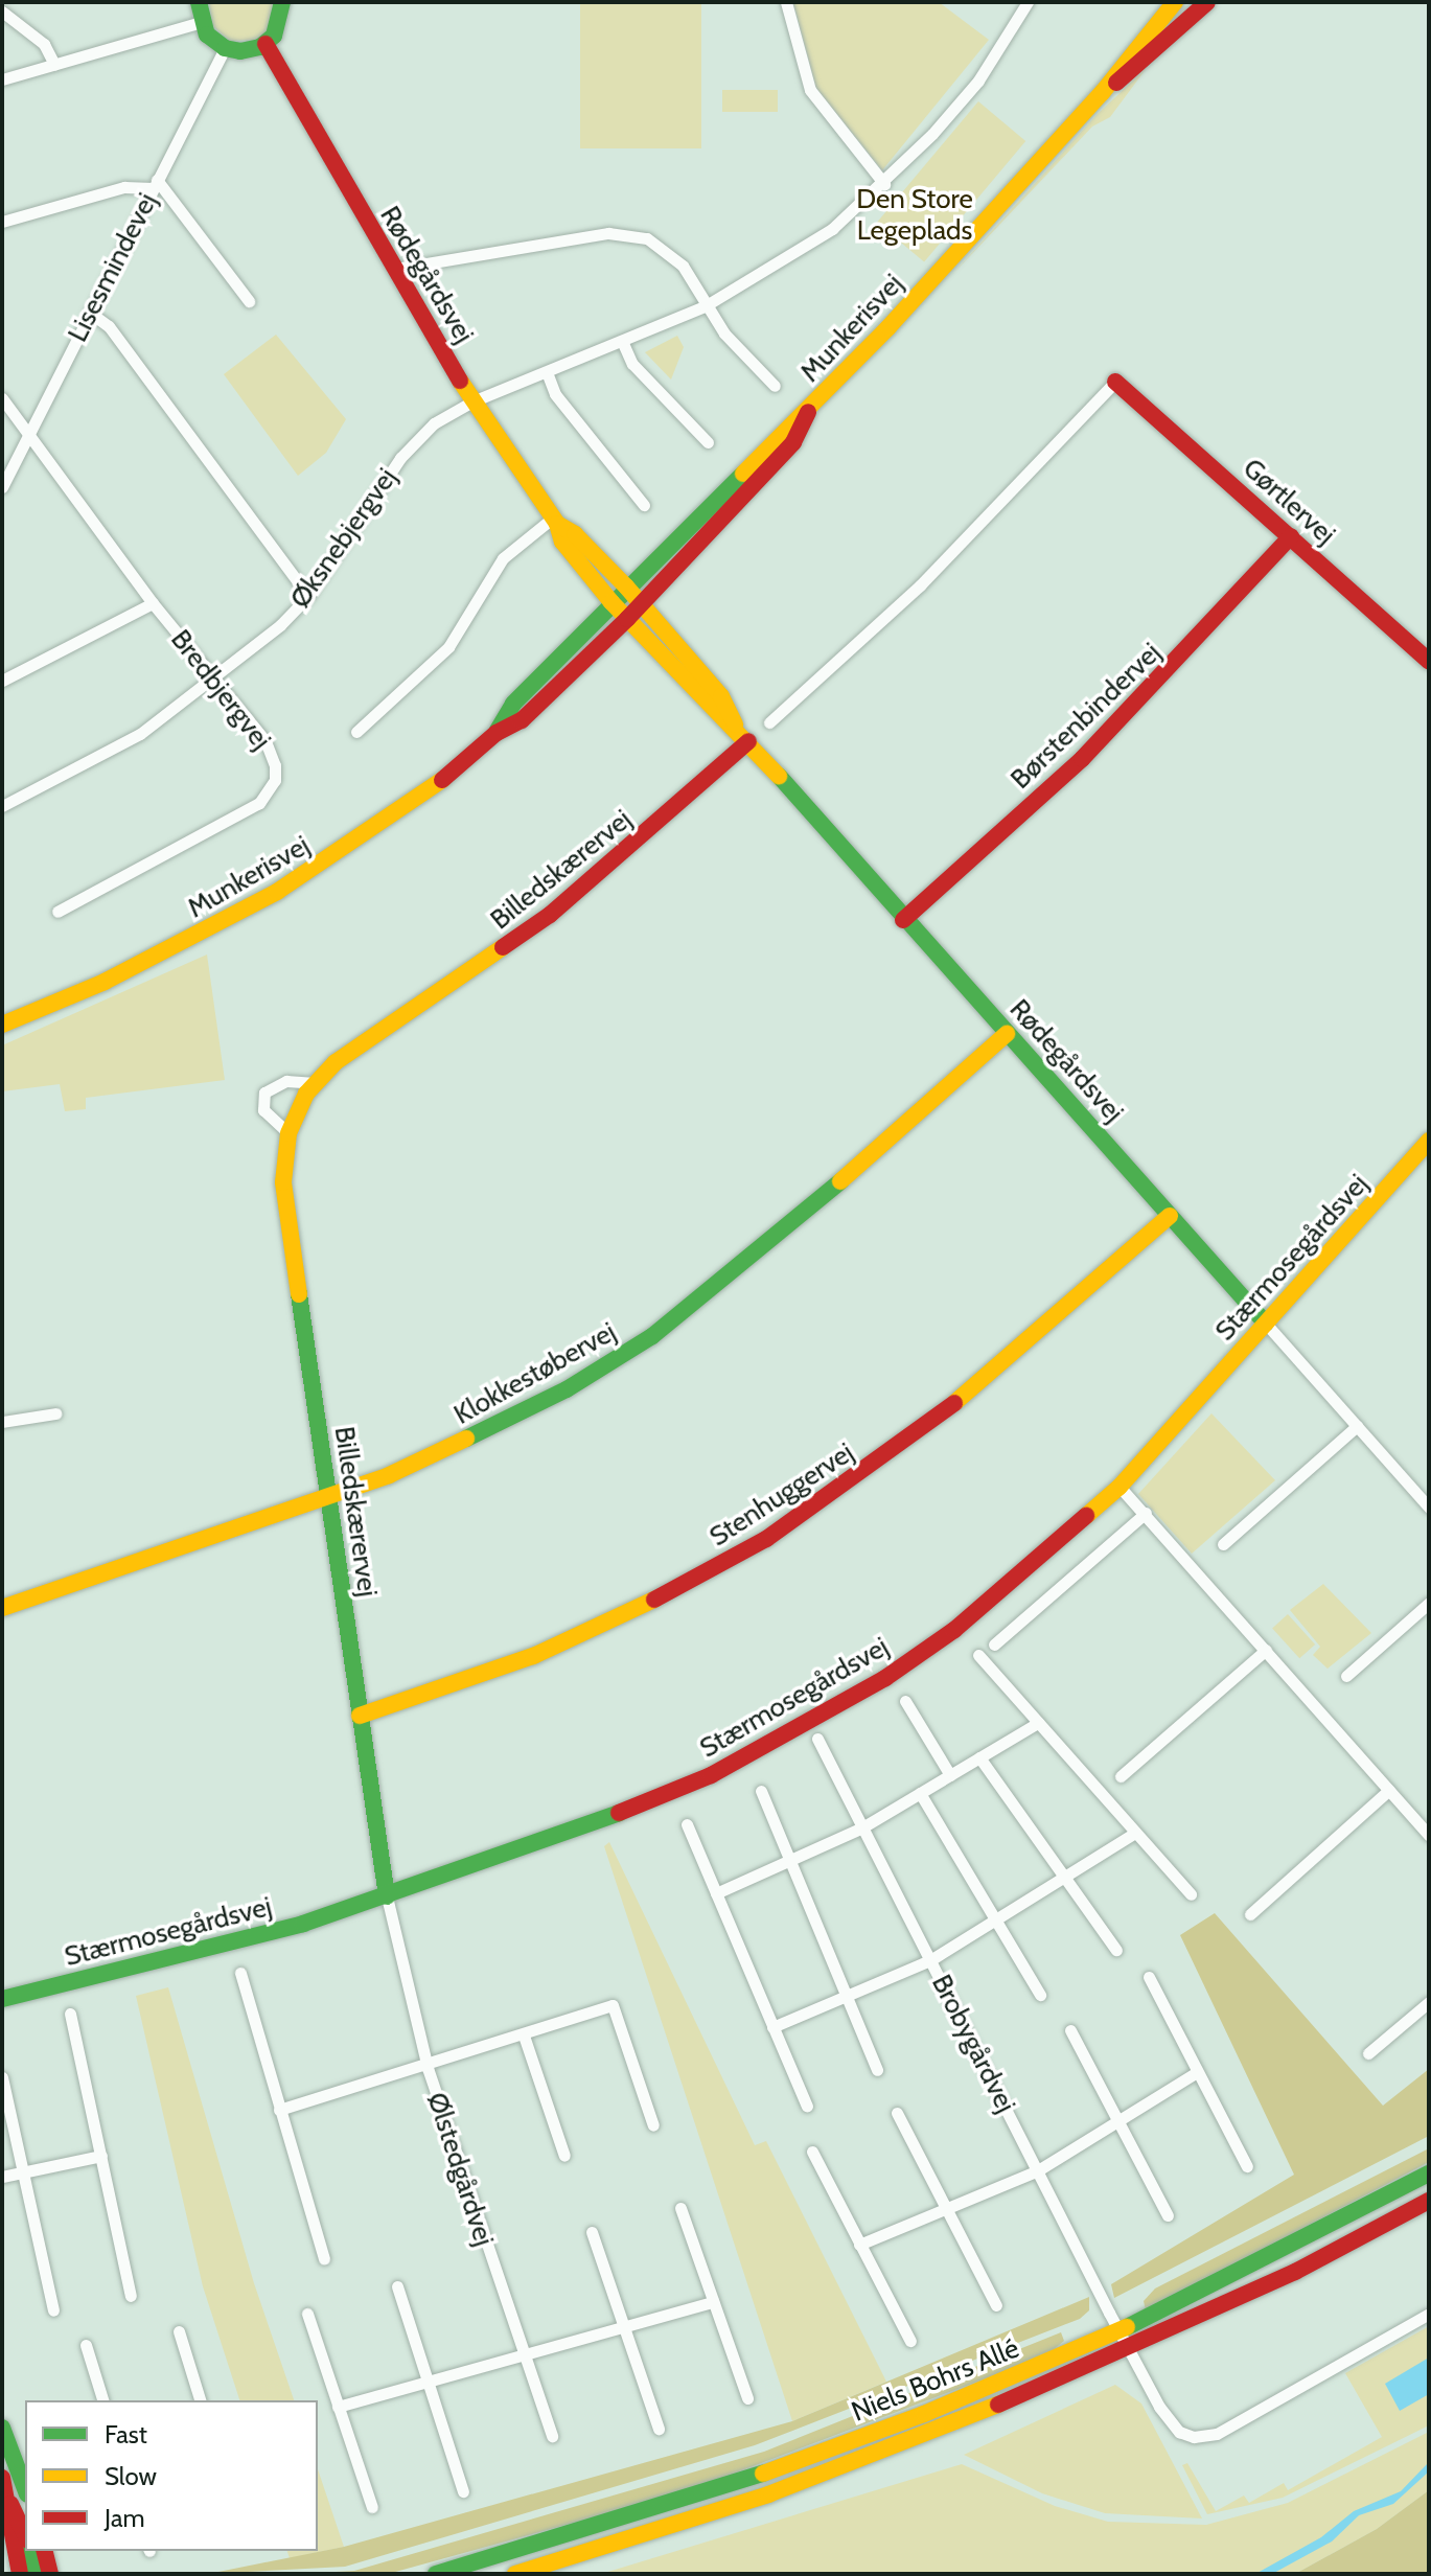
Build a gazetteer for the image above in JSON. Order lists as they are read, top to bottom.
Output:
{
  "streets": {
    "street": [
      "Lisesmindevej",
      "Rødegårdsvej",
      "Munkerisvej",
      "Gørtlervej",
      "Øksnebjergvej",
      "Bredbjergvej",
      "Børstenbindervej",
      "Billedskærervej",
      "Stærmosegårdsvej",
      "Klokkestøbervej",
      "Stenhuggervej",
      "Brobygårdvej",
      "Ølstedgårdvej",
      "Niels Bohrs Allé"
    ]
  },
  "crossings": [
    ["Lisesmindevej", "Bredbjergvej"],
    ["Rødegårdsvej", "Munkerisvej"],
    ["Rødegårdsvej", "Øksnebjergvej"],
    ["Rødegårdsvej", "Børstenbindervej"],
    ["Rødegårdsvej", "Billedskærervej"],
    ["Rødegårdsvej", "Stærmosegårdsvej"],
    ["Rødegårdsvej", "Klokkestøbervej"],
    ["Rødegårdsvej", "Stenhuggervej"],
    ["Gørtlervej", "Børstenbindervej"],
    ["Øksnebjergvej", "Bredbjergvej"],
    ["Billedskærervej", "Stærmosegårdsvej"],
    ["Billedskærervej", "Klokkestøbervej"],
    ["Billedskærervej", "Stenhuggervej"],
    ["Billedskærervej", "Ølstedgårdvej"],
    ["Stærmosegårdsvej", "Ølstedgårdvej"],
    ["Brobygårdvej", "Niels Bohrs Allé"]
  ],
  "parks": ["Den Store Legeplads"],
  "legend": ["Fast", "Slow", "Jam"]
}
